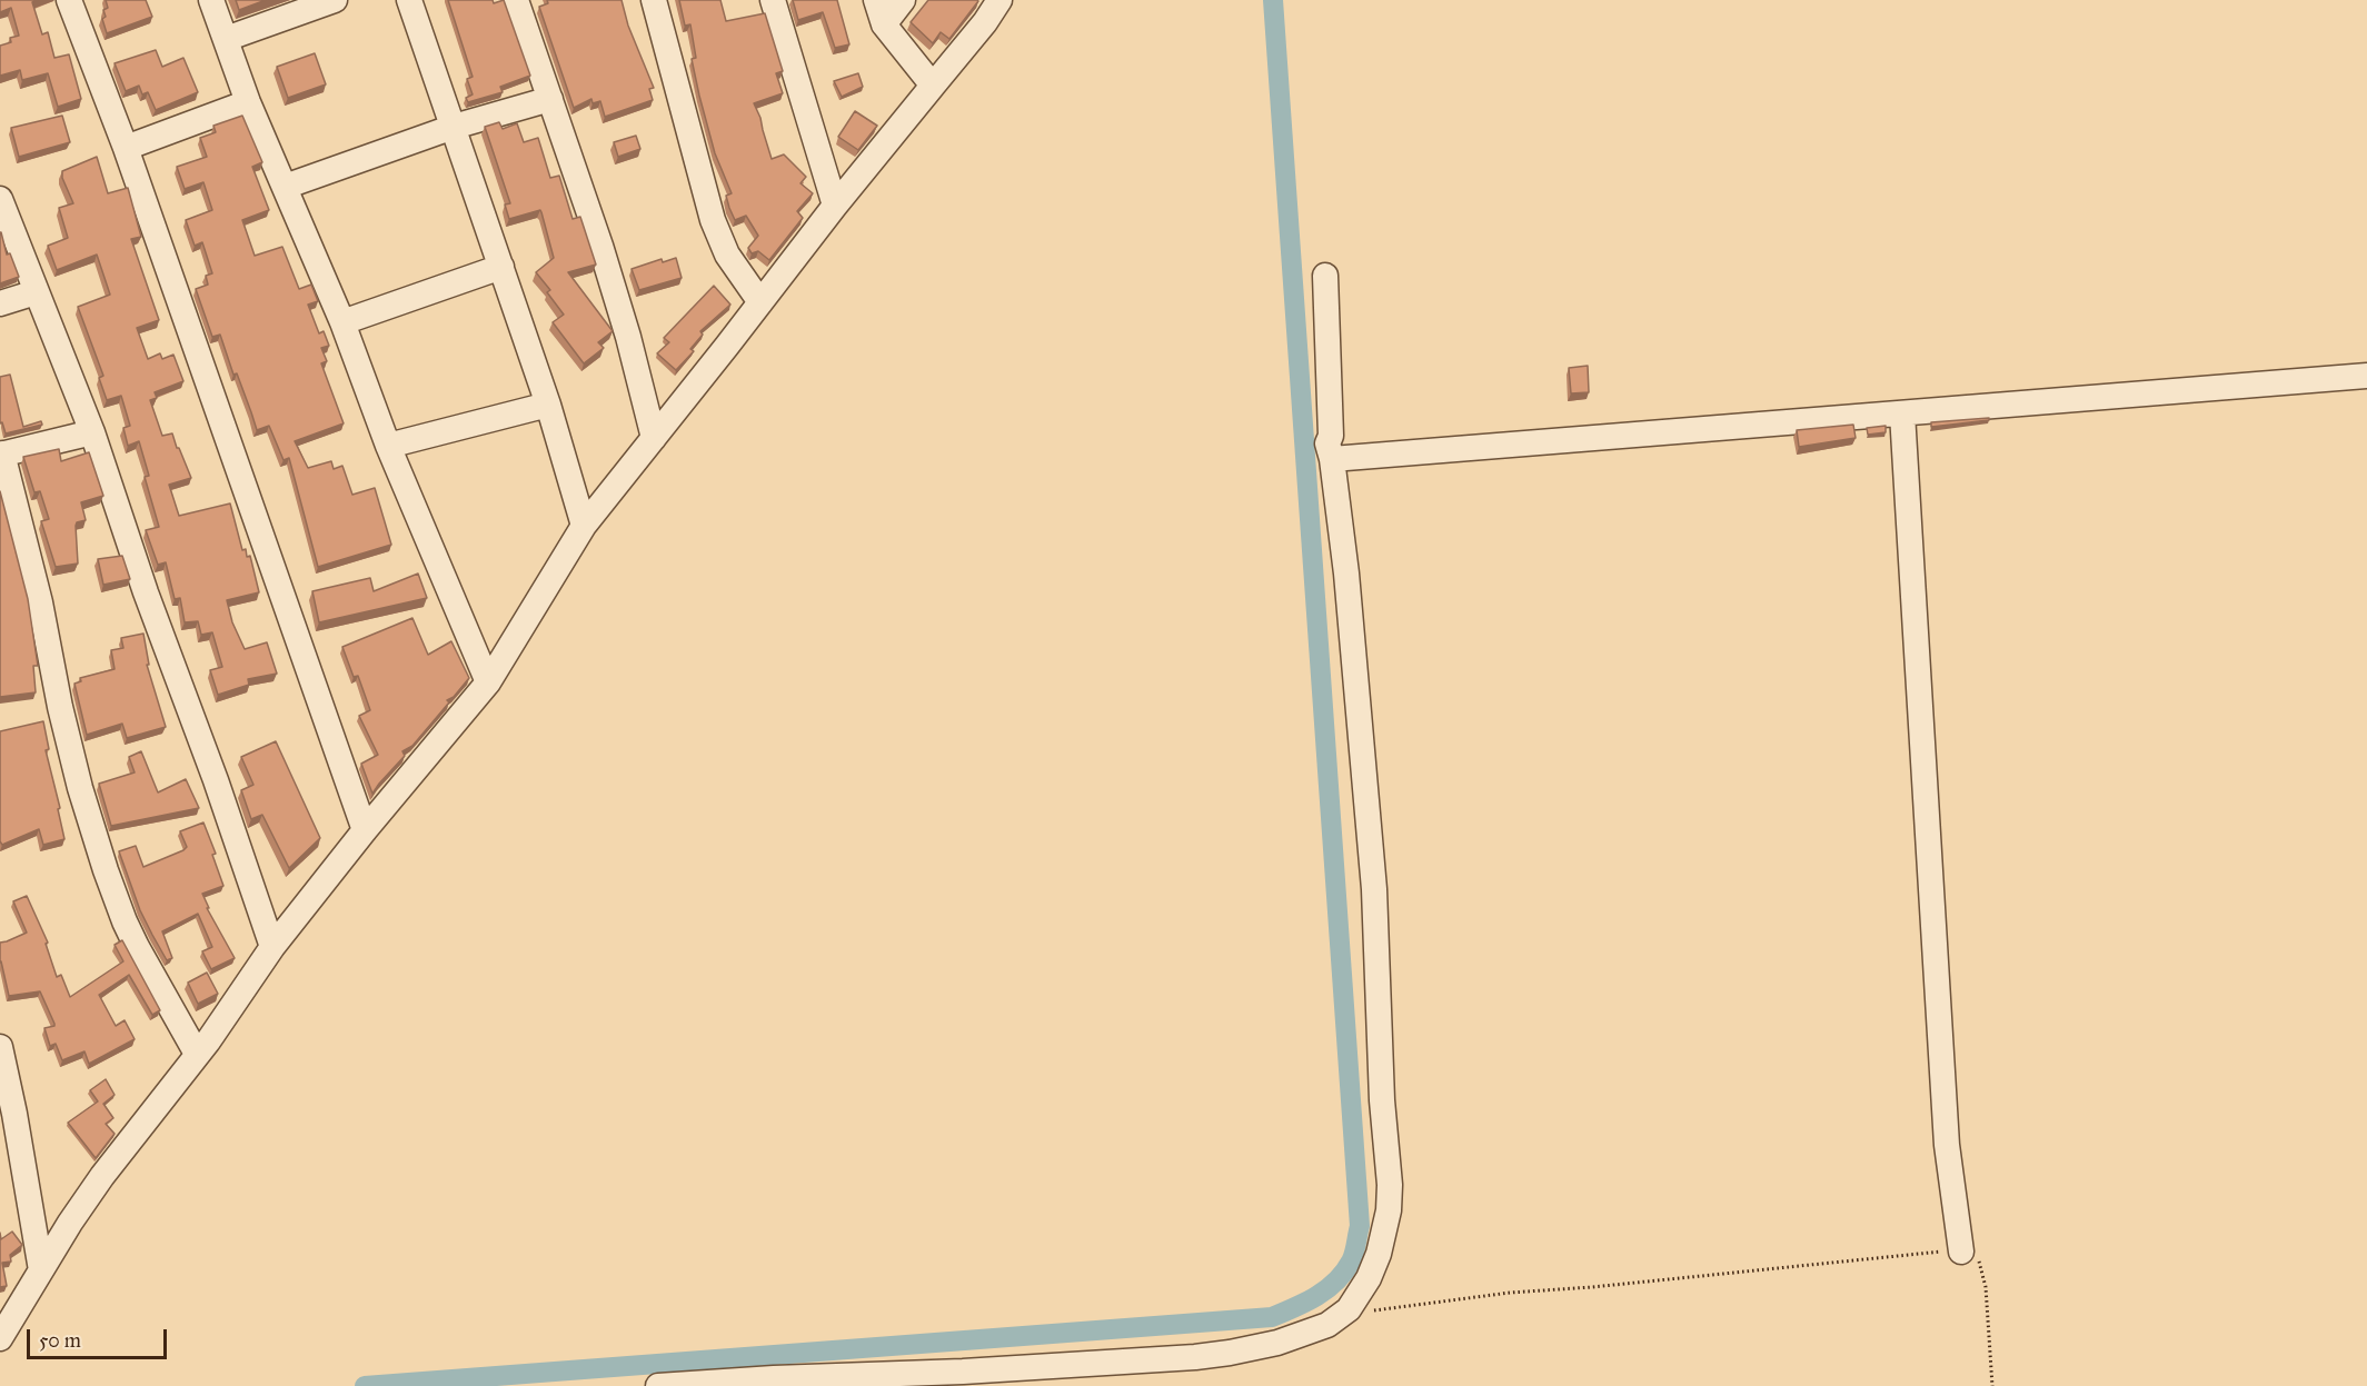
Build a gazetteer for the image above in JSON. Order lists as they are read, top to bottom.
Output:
{
  "scale_bar": "50 m"
}
